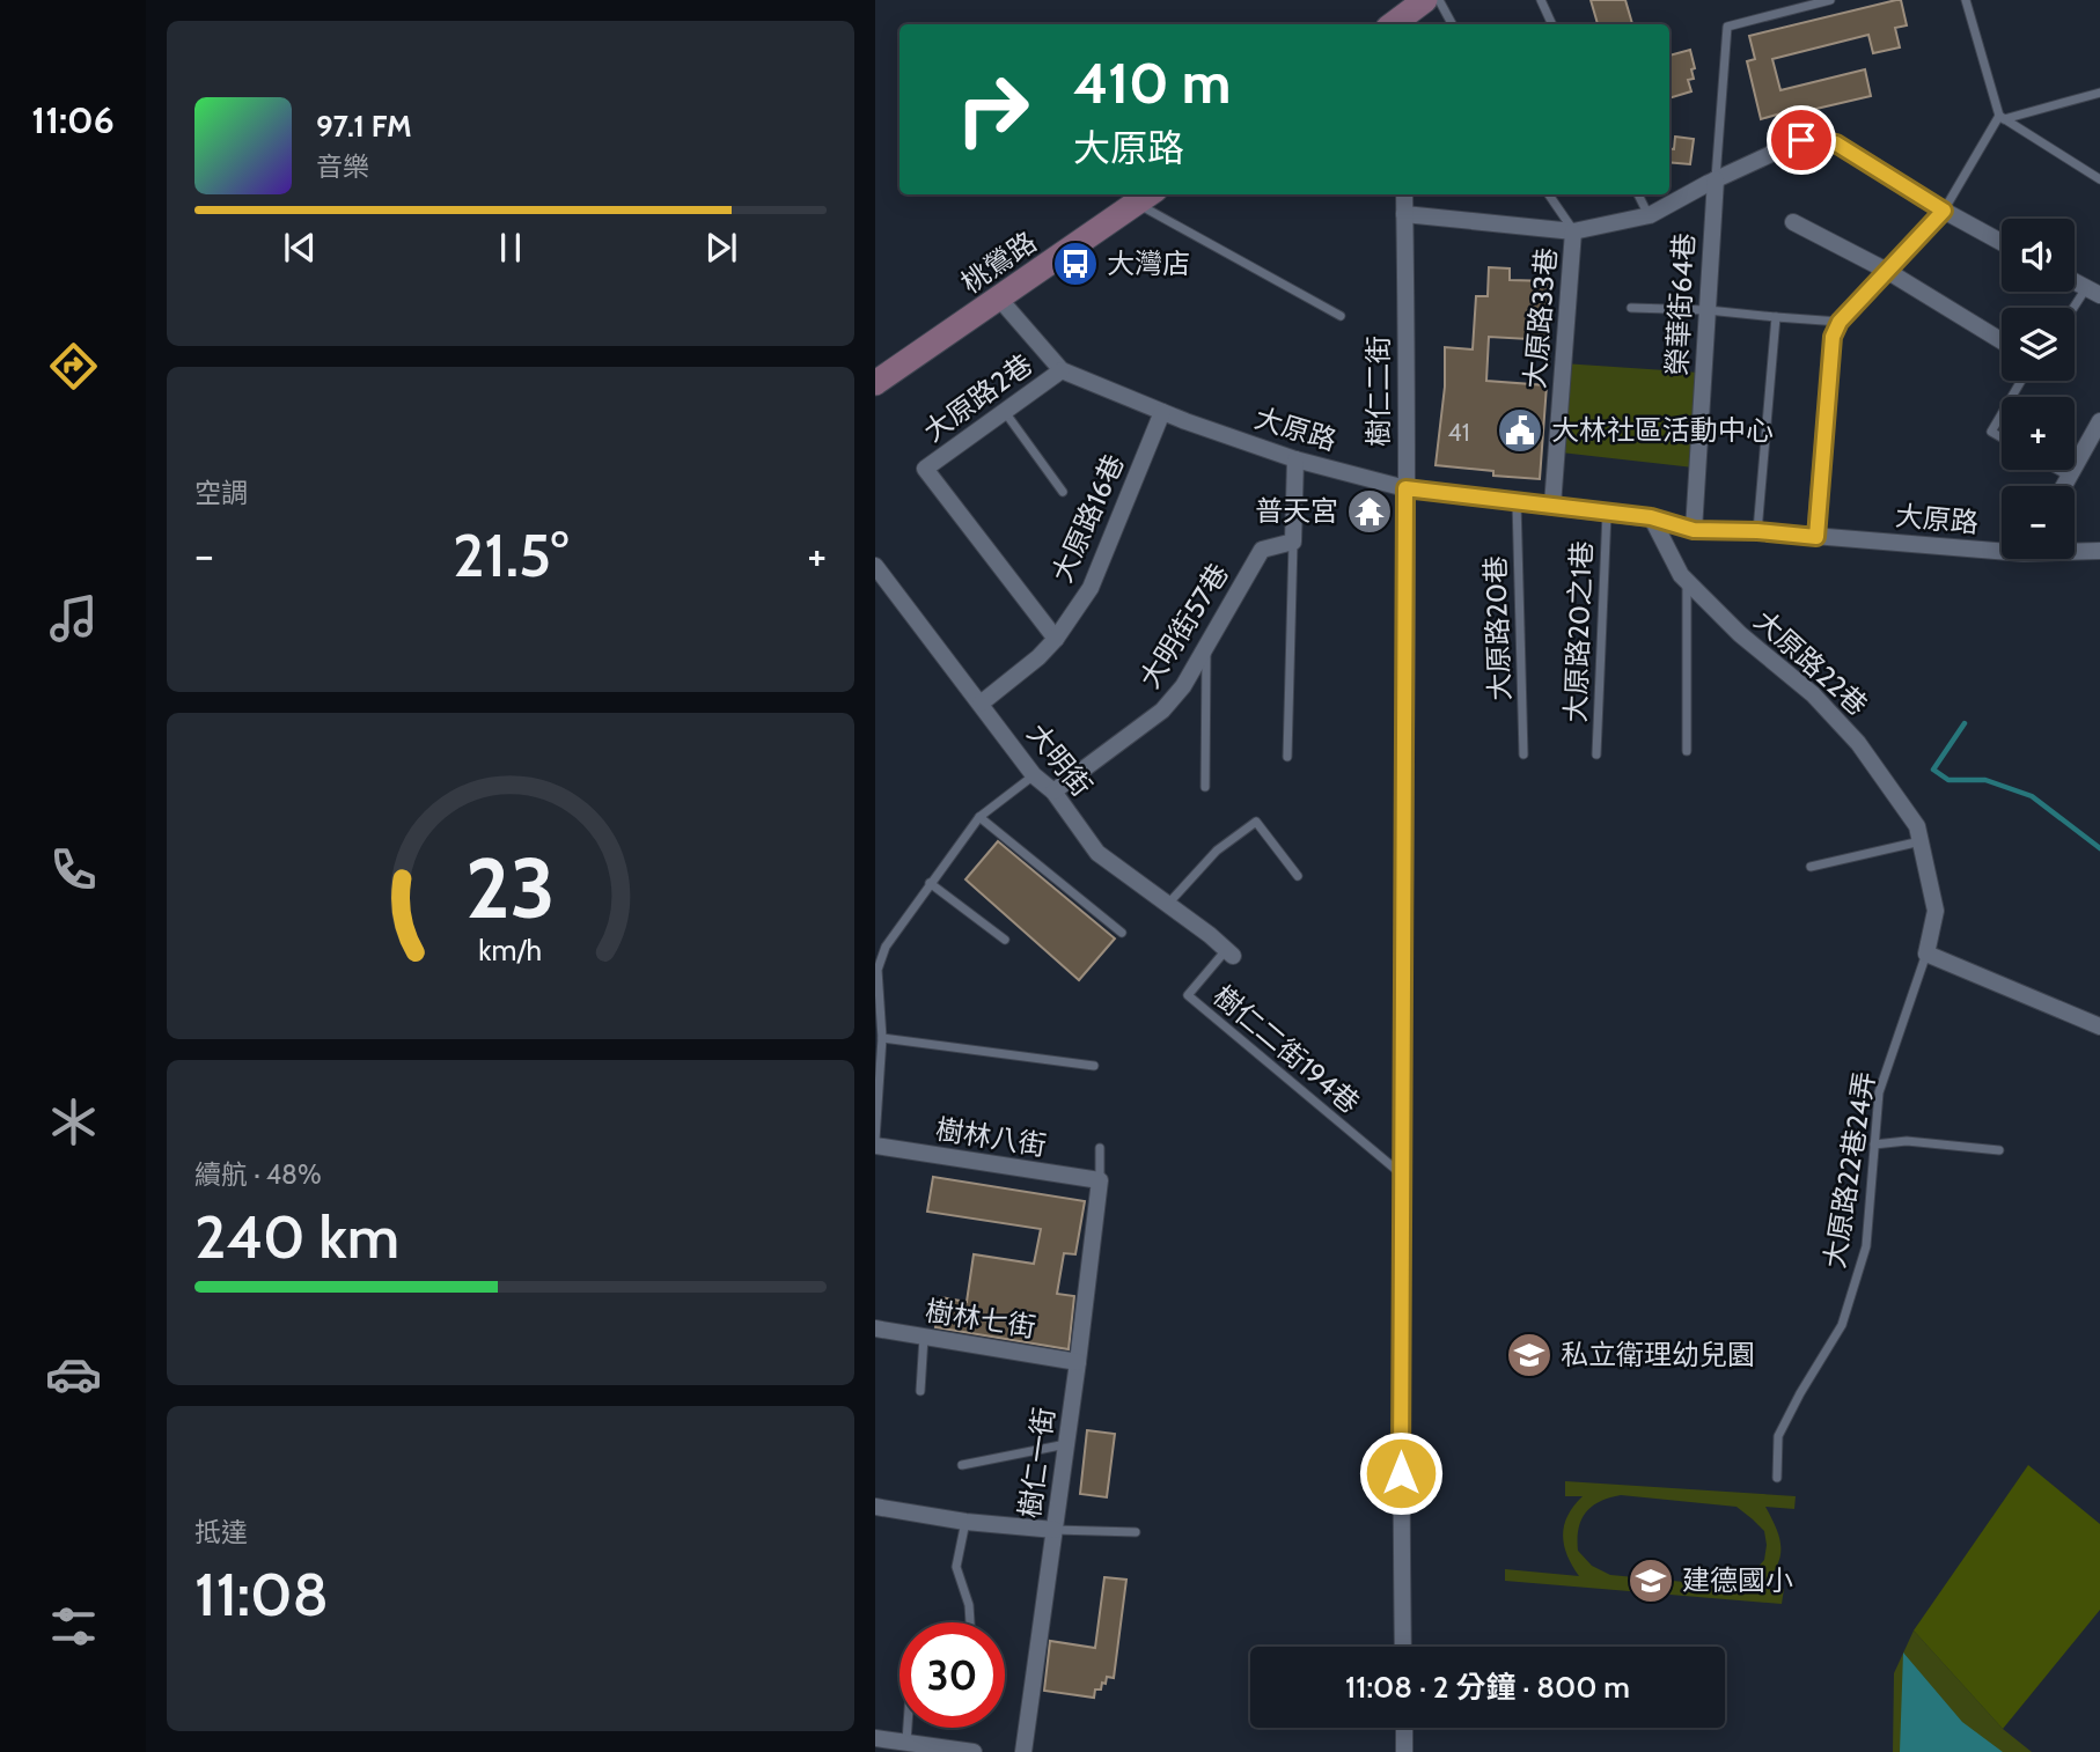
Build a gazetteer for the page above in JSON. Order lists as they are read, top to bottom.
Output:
{
  "streets": {
    "main road": ["桃鶯路"],
    "street": [
      "榮華街64巷",
      "大原路33巷",
      "樹仁二街",
      "大原路2巷",
      "大原路",
      "大原路16巷",
      "大明街57巷",
      "大原路22巷",
      "大明街",
      "樹林八街",
      "樹林七街",
      "樹仁一街"
    ],
    "lane": [
      "大原路20巷",
      "大原路20之1巷",
      "樹仁二街194巷",
      "大原路22巷24弄"
    ]
  },
  "crossings": [
    ["桃鶯路", "大原路"],
    ["榮華街64巷", "大原路33巷"],
    ["榮華街64巷", "樹仁二街"],
    ["榮華街64巷", "大原路"],
    ["大原路33巷", "大原路"],
    ["樹仁二街", "大原路"],
    ["樹仁二街", "樹仁二街194巷"],
    ["大原路2巷", "大原路"],
    ["大原路2巷", "大原路16巷"],
    ["大原路", "大原路16巷"],
    ["大原路", "大原路20巷"],
    ["大原路", "大原路20之1巷"],
    ["大原路", "大原路22巷"],
    ["大原路16巷", "大明街"],
    ["大明街57巷", "大明街"],
    ["大原路22巷", "大原路22巷24弄"],
    ["大明街", "樹仁二街194巷"],
    ["樹林八街", "樹仁一街"],
    ["樹林七街", "樹仁一街"]
  ],
  "places": {
    "bus stop": ["大灣店"],
    "public building": ["大林社區活動中心"],
    "temple": ["普天宮"],
    "school or university": ["私立衛理幼兒園", "建德國小"]
  },
  "house_numbers": ["41"],
  "page": {
    "tabs": "11:06",
    "turn": ["410 m", "大原路"],
    "song": ["97.1 FM", "音樂"],
    "map_buttons": ["+", "−"],
    "tile": [
      "空調",
      ["續航 · 48%", "240 km"],
      ["抵達", "11:08"]
    ],
    "heat": ["−", "21.5°", "+"],
    "limit": "30",
    "trip": "11:08 · 2 分鐘 · 800 m",
    "gauge": ["23", "km/h"]
  }
}
